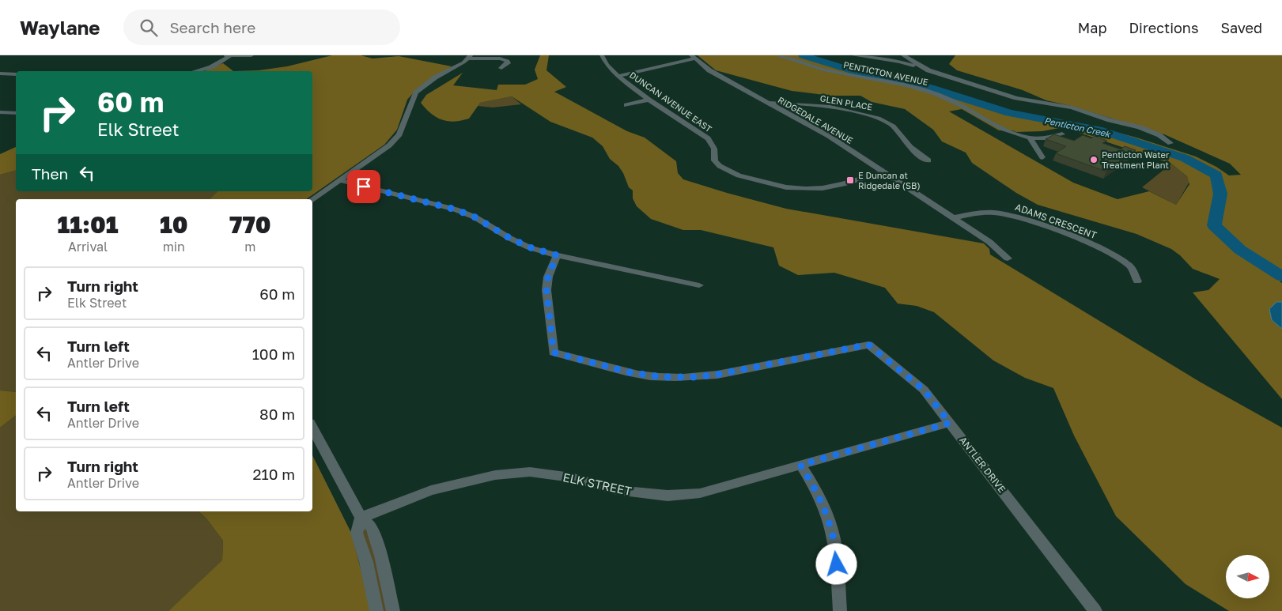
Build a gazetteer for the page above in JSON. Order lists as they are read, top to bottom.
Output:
{
  "streets": {
    "street": [
      "PENTICTON AVENUE",
      "DUNCAN AVENUE EAST",
      "GLEN PLACE",
      "RIDGEDALE AVENUE",
      "ADAMS CRESCENT",
      "ANTLER DRIVE",
      "ELK STREET"
    ]
  },
  "crossings": [
    ["DUNCAN AVENUE EAST", "RIDGEDALE AVENUE"],
    ["GLEN PLACE", "RIDGEDALE AVENUE"],
    ["RIDGEDALE AVENUE", "ADAMS CRESCENT"],
    ["ANTLER DRIVE", "ELK STREET"]
  ],
  "water": ["Penticton Creek"],
  "places": {
    "other": ["Penticton Water Treatment Plant"],
    "transit": ["E Duncan at Ridgedale (SB)"]
  },
  "north": "right",
  "page": {
    "header": "Waylane",
    "search": "Search here",
    "nav": ["Map", "Directions", "Saved"],
    "turn": ["60 m", "Elk Street"],
    "then": "Then",
    "eta": [
      "11:01",
      "Arrival",
      "10",
      "min",
      "770",
      "m"
    ],
    "list": [
      {
        "name": "Turn right",
        "note": "Elk Street",
        "value": "60 m"
      },
      {
        "name": "Turn left",
        "note": "Antler Drive",
        "value": "100 m"
      },
      {
        "name": "Turn left",
        "note": "Antler Drive",
        "value": "80 m"
      },
      {
        "name": "Turn right",
        "note": "Antler Drive",
        "value": "210 m"
      }
    ]
  }
}
